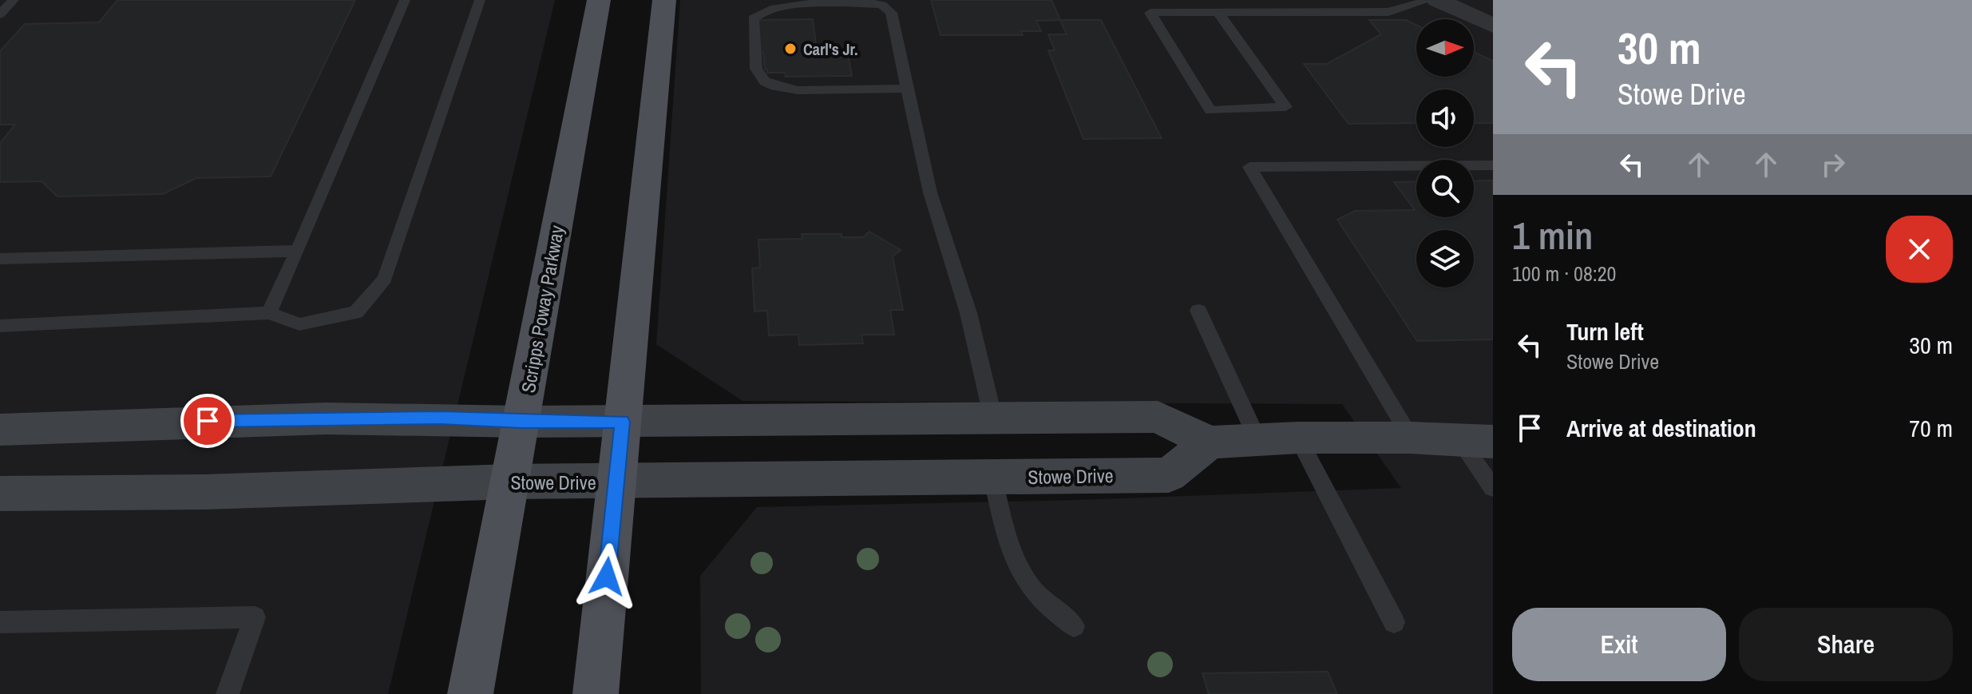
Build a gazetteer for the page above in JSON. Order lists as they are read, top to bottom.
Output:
{
  "streets": {
    "main road": ["Scripps Poway Parkway", "Stowe Drive"]
  },
  "crossings": [
    ["Scripps Poway Parkway", "Stowe Drive"]
  ],
  "places": ["Carl's Jr."],
  "north": "right",
  "page": {
    "turn": ["30 m", "Stowe Drive"],
    "heading": ["1 min", "100 m · 08:20"],
    "list": [
      {
        "name": "Turn left",
        "note": "Stowe Drive",
        "value": "30 m"
      },
      {
        "name": "Arrive at destination",
        "value": "70 m"
      }
    ],
    "buttons": ["Exit", "Share"]
  }
}
